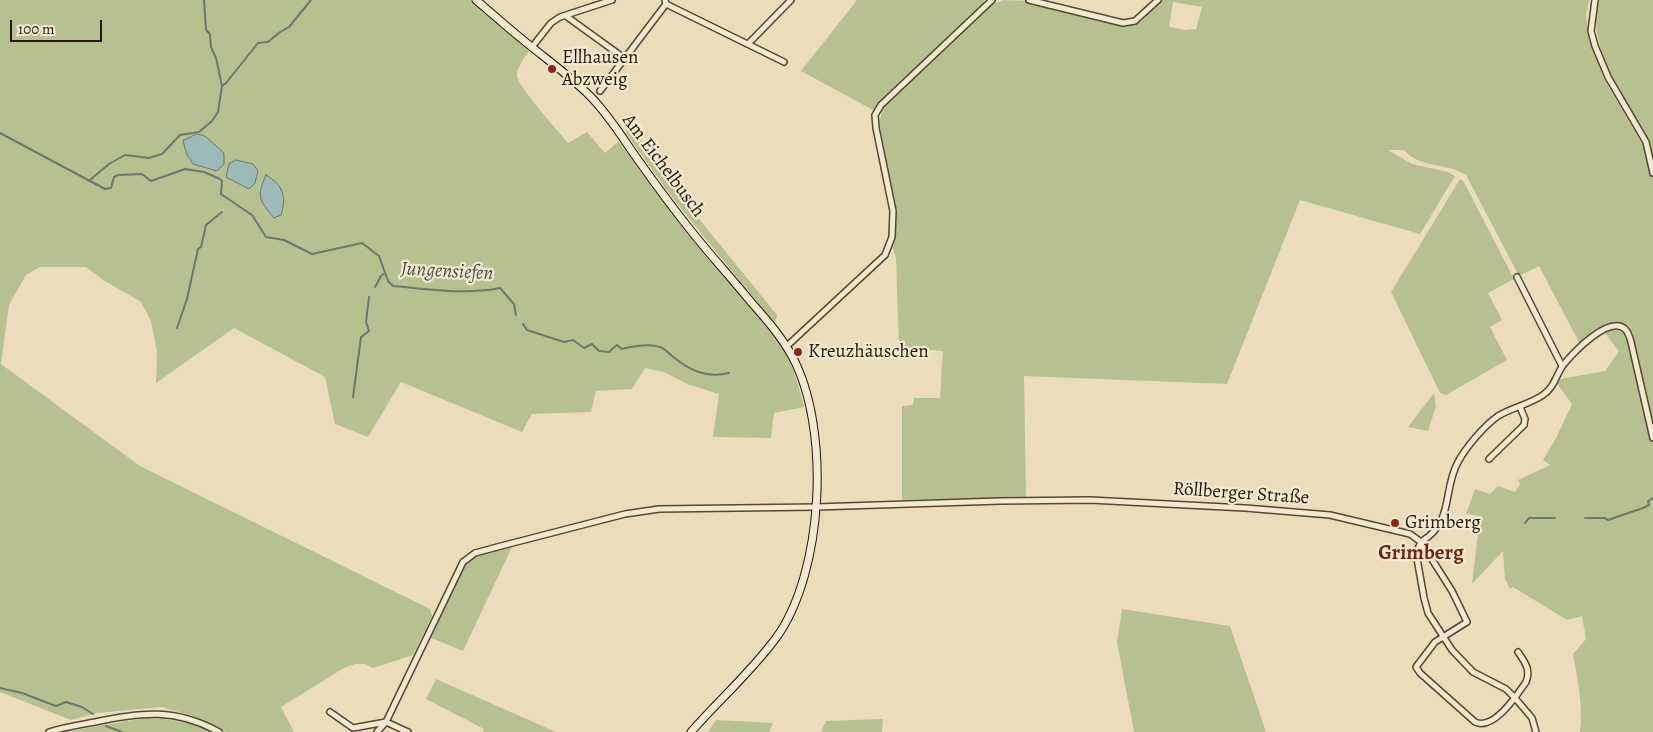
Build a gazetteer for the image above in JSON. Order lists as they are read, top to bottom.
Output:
{
  "streets": {
    "street": ["Am Eichelbusch", "Röllberger Straße"]
  },
  "districts": ["Grimberg"],
  "water": ["Jungensiefen"],
  "places": ["Ellhausen Abzweig", "Kreuzhäuschen", "Grimberg"],
  "scale_bar": "100 m"
}
